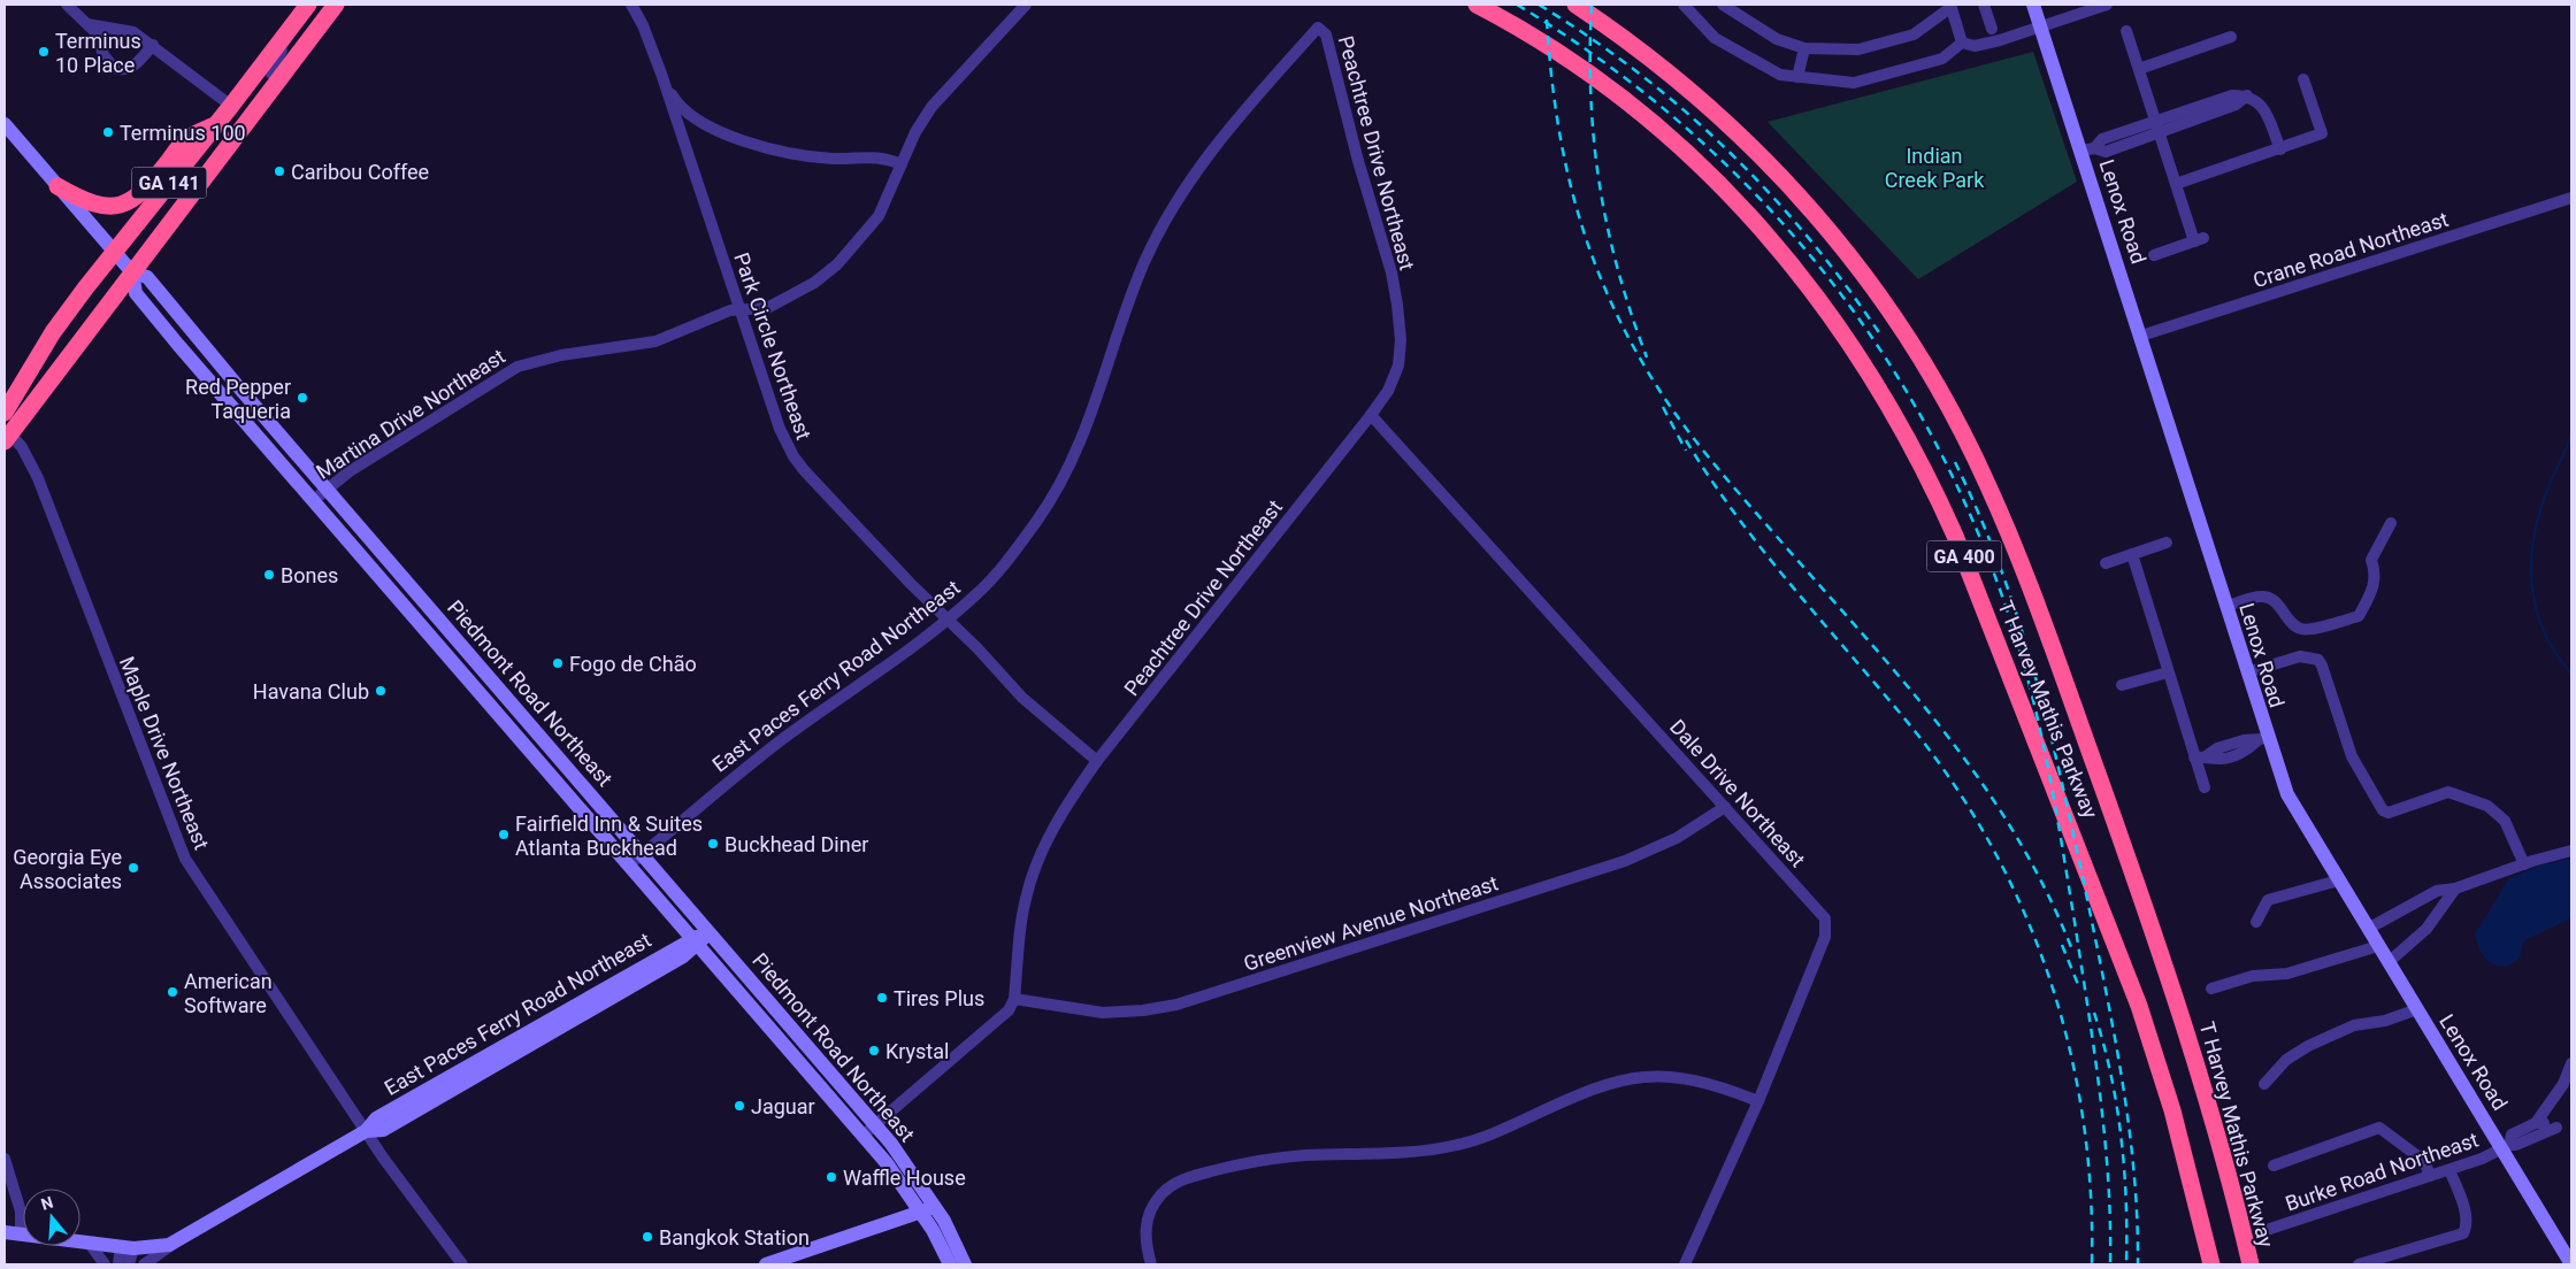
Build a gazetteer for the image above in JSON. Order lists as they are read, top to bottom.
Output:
{
  "streets": {
    "highway": ["GA 141", "GA 400", "T Harvey Mathis Parkway"],
    "main road": ["Lenox Road", "East Paces Ferry Road Northeast", "Piedmont Road Northeast"],
    "street": [
      "Peachtree Drive Northeast",
      "Crane Road Northeast",
      "Park Circle Northeast",
      "Martina Drive Northeast",
      "Maple Drive Northeast",
      "Dale Drive Northeast",
      "Greenview Avenue Northeast",
      "Burke Road Northeast"
    ]
  },
  "crossings": [
    ["Peachtree Drive Northeast", "Park Circle Northeast"],
    ["Peachtree Drive Northeast", "East Paces Ferry Road Northeast"],
    ["Peachtree Drive Northeast", "Dale Drive Northeast"],
    ["Peachtree Drive Northeast", "Greenview Avenue Northeast"],
    ["GA 141", "Piedmont Road Northeast"],
    ["GA 141", "Maple Drive Northeast"],
    ["Lenox Road", "Crane Road Northeast"],
    ["Lenox Road", "Burke Road Northeast"],
    ["Park Circle Northeast", "Martina Drive Northeast"],
    ["Park Circle Northeast", "East Paces Ferry Road Northeast"],
    ["Martina Drive Northeast", "Piedmont Road Northeast"],
    ["East Paces Ferry Road Northeast", "Piedmont Road Northeast"],
    ["East Paces Ferry Road Northeast", "Maple Drive Northeast"],
    ["Dale Drive Northeast", "Greenview Avenue Northeast"]
  ],
  "parks": ["Indian Creek Park"],
  "places": [
    "Terminus 10 Place",
    "Terminus 100",
    "Caribou Coffee",
    "Red Pepper Taqueria",
    "Bones",
    "Fogo de Chão",
    "Havana Club",
    "Fairfield Inn & Suites Atlanta Buckhead",
    "Buckhead Diner",
    "Georgia Eye Associates",
    "American Software",
    "Tires Plus",
    "Krystal",
    "Jaguar",
    "Waffle House",
    "Bangkok Station"
  ],
  "north": "top"
}
